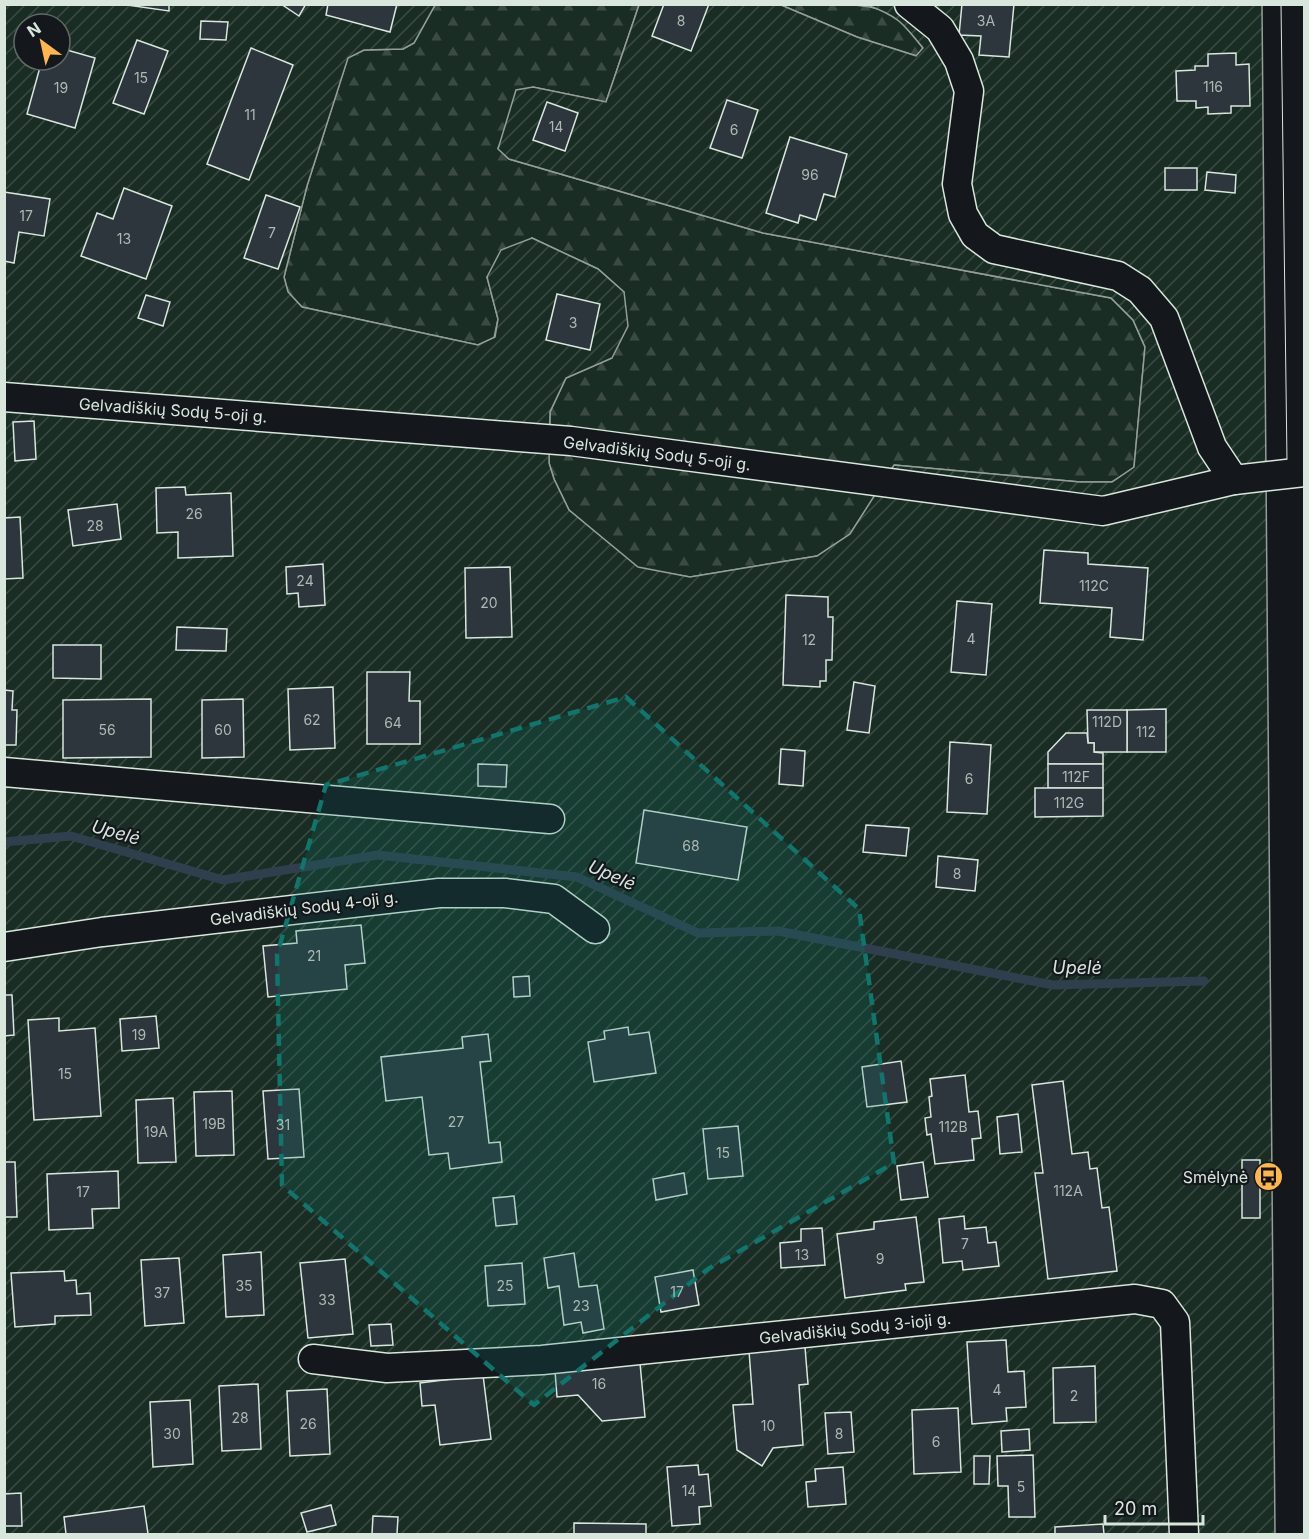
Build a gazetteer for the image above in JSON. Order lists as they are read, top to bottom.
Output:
{
  "streets": {
    "street": ["Gelvadiškių Sodų 5-oji g.", "Gelvadiškių Sodų 4-oji g.", "Gelvadiškių Sodų 3-ioji g."]
  },
  "water": ["Upelė"],
  "places": {
    "bus stop": ["Smėlynė"]
  },
  "house_numbers": [
    "8",
    "3A",
    "15",
    "116",
    "19",
    "11",
    "14",
    "6",
    "96",
    "17",
    "7",
    "13",
    "3",
    "26",
    "28",
    "24",
    "112C",
    "20",
    "4",
    "12",
    "62",
    "112D",
    "64",
    "56",
    "60",
    "112",
    "112F",
    "6",
    "112G",
    "68",
    "8",
    "21",
    "19",
    "15",
    "27",
    "19B",
    "31",
    "112B",
    "19A",
    "15",
    "112A",
    "17",
    "7",
    "13",
    "9",
    "35",
    "25",
    "17",
    "37",
    "33",
    "23",
    "16",
    "4",
    "2",
    "28",
    "26",
    "10",
    "30",
    "8",
    "6",
    "5",
    "14"
  ],
  "scale_bar": "20 m",
  "north": "top left"
}
